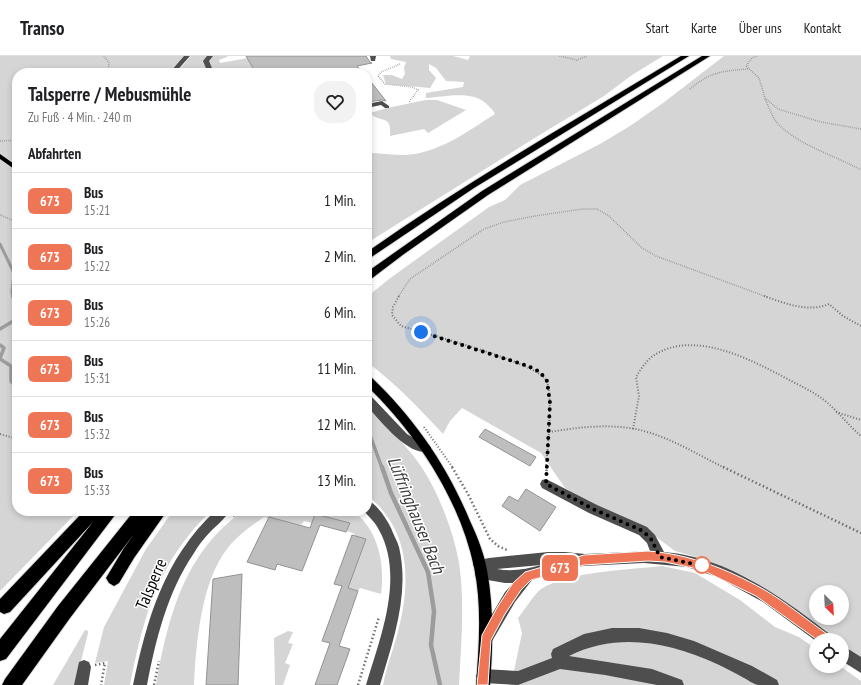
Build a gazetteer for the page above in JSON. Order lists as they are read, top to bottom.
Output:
{
  "streets": {
    "street": ["Talsperre"]
  },
  "water": ["Lüffringhauser Bach"],
  "lines": ["bus line 673"],
  "north": "bottom right",
  "page": {
    "header": "Transo",
    "nav": [
      "Start",
      "Karte",
      "Über uns",
      "Kontakt"
    ],
    "on_map": "673",
    "heading": [
      ["Talsperre / Mebusmühle", "Zu Fuß · 4 Min. · 240 m"],
      "Abfahrten"
    ],
    "list": [
      {
        "mark": "673",
        "name": "Bus",
        "note": "15:21",
        "value": "1 Min."
      },
      {
        "mark": "673",
        "name": "Bus",
        "note": "15:22",
        "value": "2 Min."
      },
      {
        "mark": "673",
        "name": "Bus",
        "note": "15:26",
        "value": "6 Min."
      },
      {
        "mark": "673",
        "name": "Bus",
        "note": "15:31",
        "value": "11 Min."
      },
      {
        "mark": "673",
        "name": "Bus",
        "note": "15:32",
        "value": "12 Min."
      },
      {
        "mark": "673",
        "name": "Bus",
        "note": "15:33",
        "value": "13 Min."
      }
    ]
  }
}
